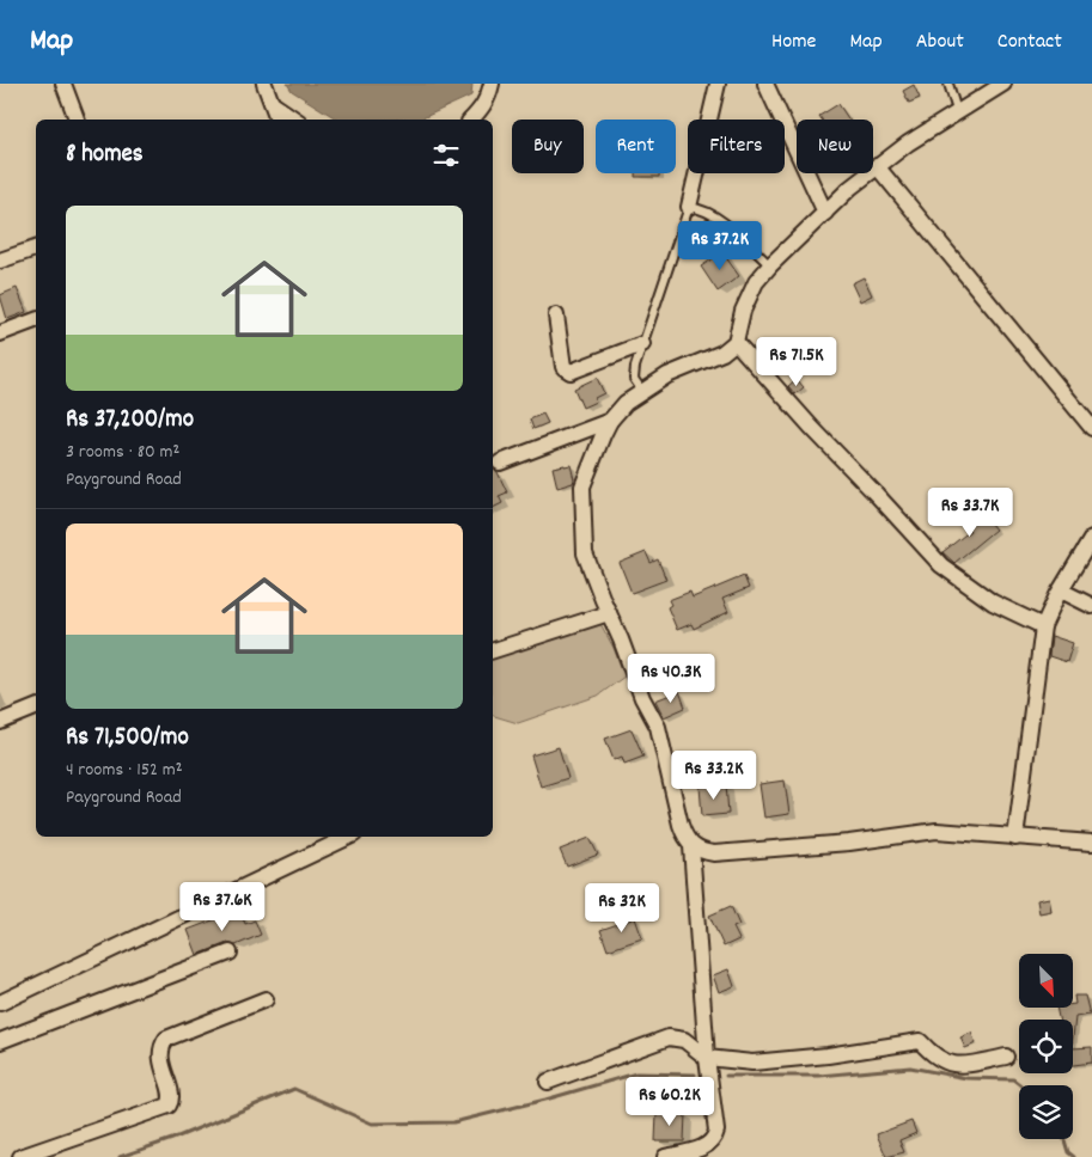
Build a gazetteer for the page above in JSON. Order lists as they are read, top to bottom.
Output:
{
  "north": "bottom right",
  "page": {
    "header": "Map",
    "nav": [
      "Home",
      "Map",
      "About",
      "Contact"
    ],
    "chip": [
      "Buy",
      "Rent",
      "Filters",
      "New"
    ],
    "heading": "8 homes",
    "list": [
      {
        "name": "Rs 37,200/mo",
        "note": "3 rooms · 80 m² · Payground Road"
      },
      {
        "name": "Rs 71,500/mo",
        "note": "4 rooms · 152 m² · Payground Road"
      }
    ],
    "price": [
      "Rs 37.2K",
      "Rs 71.5K",
      "Rs 33.7K",
      "Rs 40.3K",
      "Rs 33.2K",
      "Rs 37.6K",
      "Rs 32K",
      "Rs 60.2K"
    ]
  }
}
